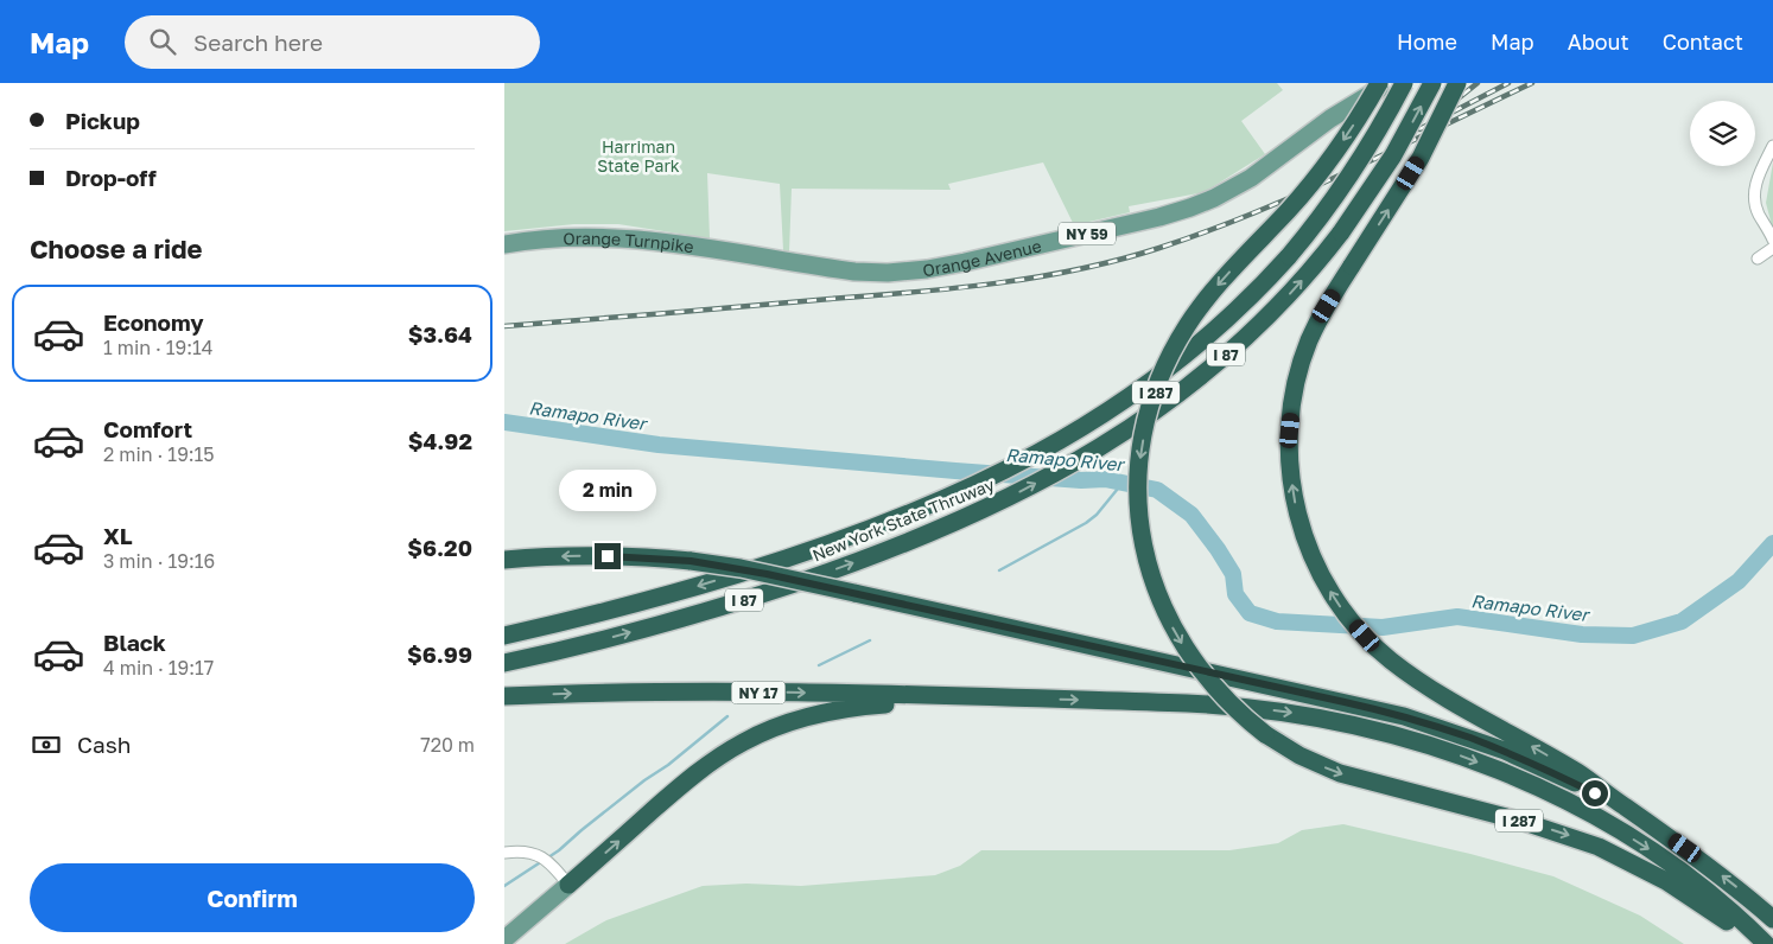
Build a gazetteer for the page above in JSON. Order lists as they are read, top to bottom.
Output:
{
  "streets": {
    "highway": [
      "I 87",
      "I 287",
      "New York State Thruway",
      "NY 17"
    ],
    "main road": ["NY 59", "Orange Turnpike", "Orange Avenue"]
  },
  "crossings": [
    ["Orange Turnpike", "Orange Avenue"]
  ],
  "water": ["Ramapo River"],
  "parks": ["Harriman State Park"],
  "page": {
    "header": "Map",
    "search": "Search here",
    "nav": [
      "Home",
      "Map",
      "About",
      "Contact"
    ],
    "banner": ["Pickup", "Drop-off"],
    "heading": "Choose a ride",
    "list": [
      {
        "name": "Economy",
        "note": "1 min · 19:14",
        "value": "$3.64"
      },
      {
        "name": "Comfort",
        "note": "2 min · 19:15",
        "value": "$4.92"
      },
      {
        "name": "XL",
        "note": "3 min · 19:16",
        "value": "$6.20"
      },
      {
        "name": "Black",
        "note": "4 min · 19:17",
        "value": "$6.99"
      }
    ],
    "bubble": "2 min",
    "pay": ["Cash", "720 m"],
    "buttons": "Confirm"
  }
}
